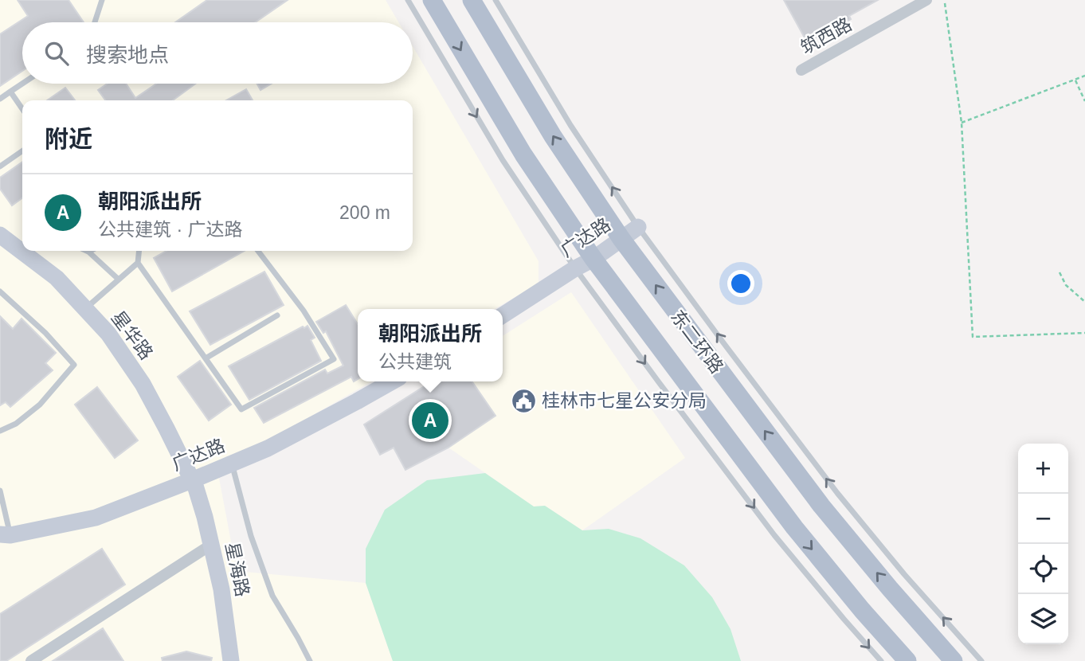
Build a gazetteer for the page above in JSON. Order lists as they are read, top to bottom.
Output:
{
  "streets": {
    "main road": ["东二环路"],
    "street": [
      "筑西路",
      "广达路",
      "星华路",
      "星海路"
    ]
  },
  "crossings": [
    ["广达路", "星华路"],
    ["广达路", "东二环路"],
    ["广达路", "星海路"],
    ["星华路", "星海路"]
  ],
  "places": {
    "public building": ["桂林市七星公安分局"]
  },
  "page": {
    "search": "搜索地点",
    "heading": "附近",
    "list": [
      {
        "mark": "A",
        "name": "朝阳派出所",
        "note": "公共建筑 · 广达路",
        "value": "200 m"
      }
    ],
    "popup": ["朝阳派出所", "公共建筑"],
    "pins": "A",
    "map_buttons": ["+", "−"]
  }
}
